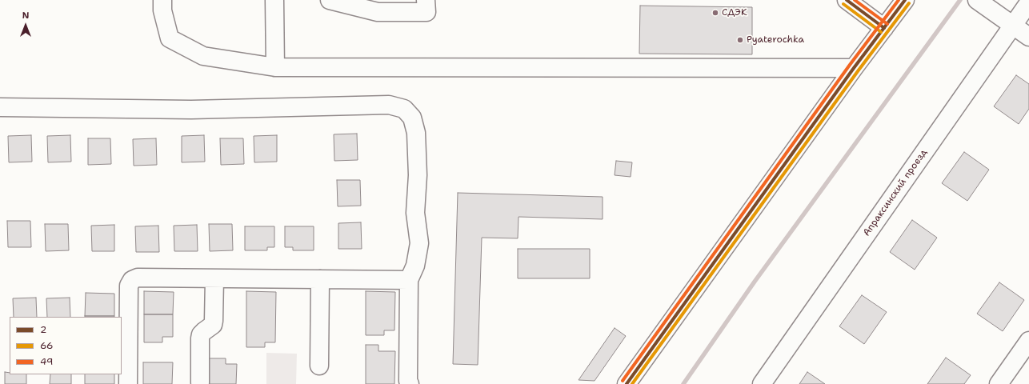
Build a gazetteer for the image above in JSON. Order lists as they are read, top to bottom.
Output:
{
  "streets": {
    "street": ["Апраксинский проезд"]
  },
  "places": ["СДЭК", "Pyaterochka"],
  "lines": ["transit line 2", "transit line 49", "transit line 66"],
  "legend": ["2", "66", "49"],
  "north": "top"
}
